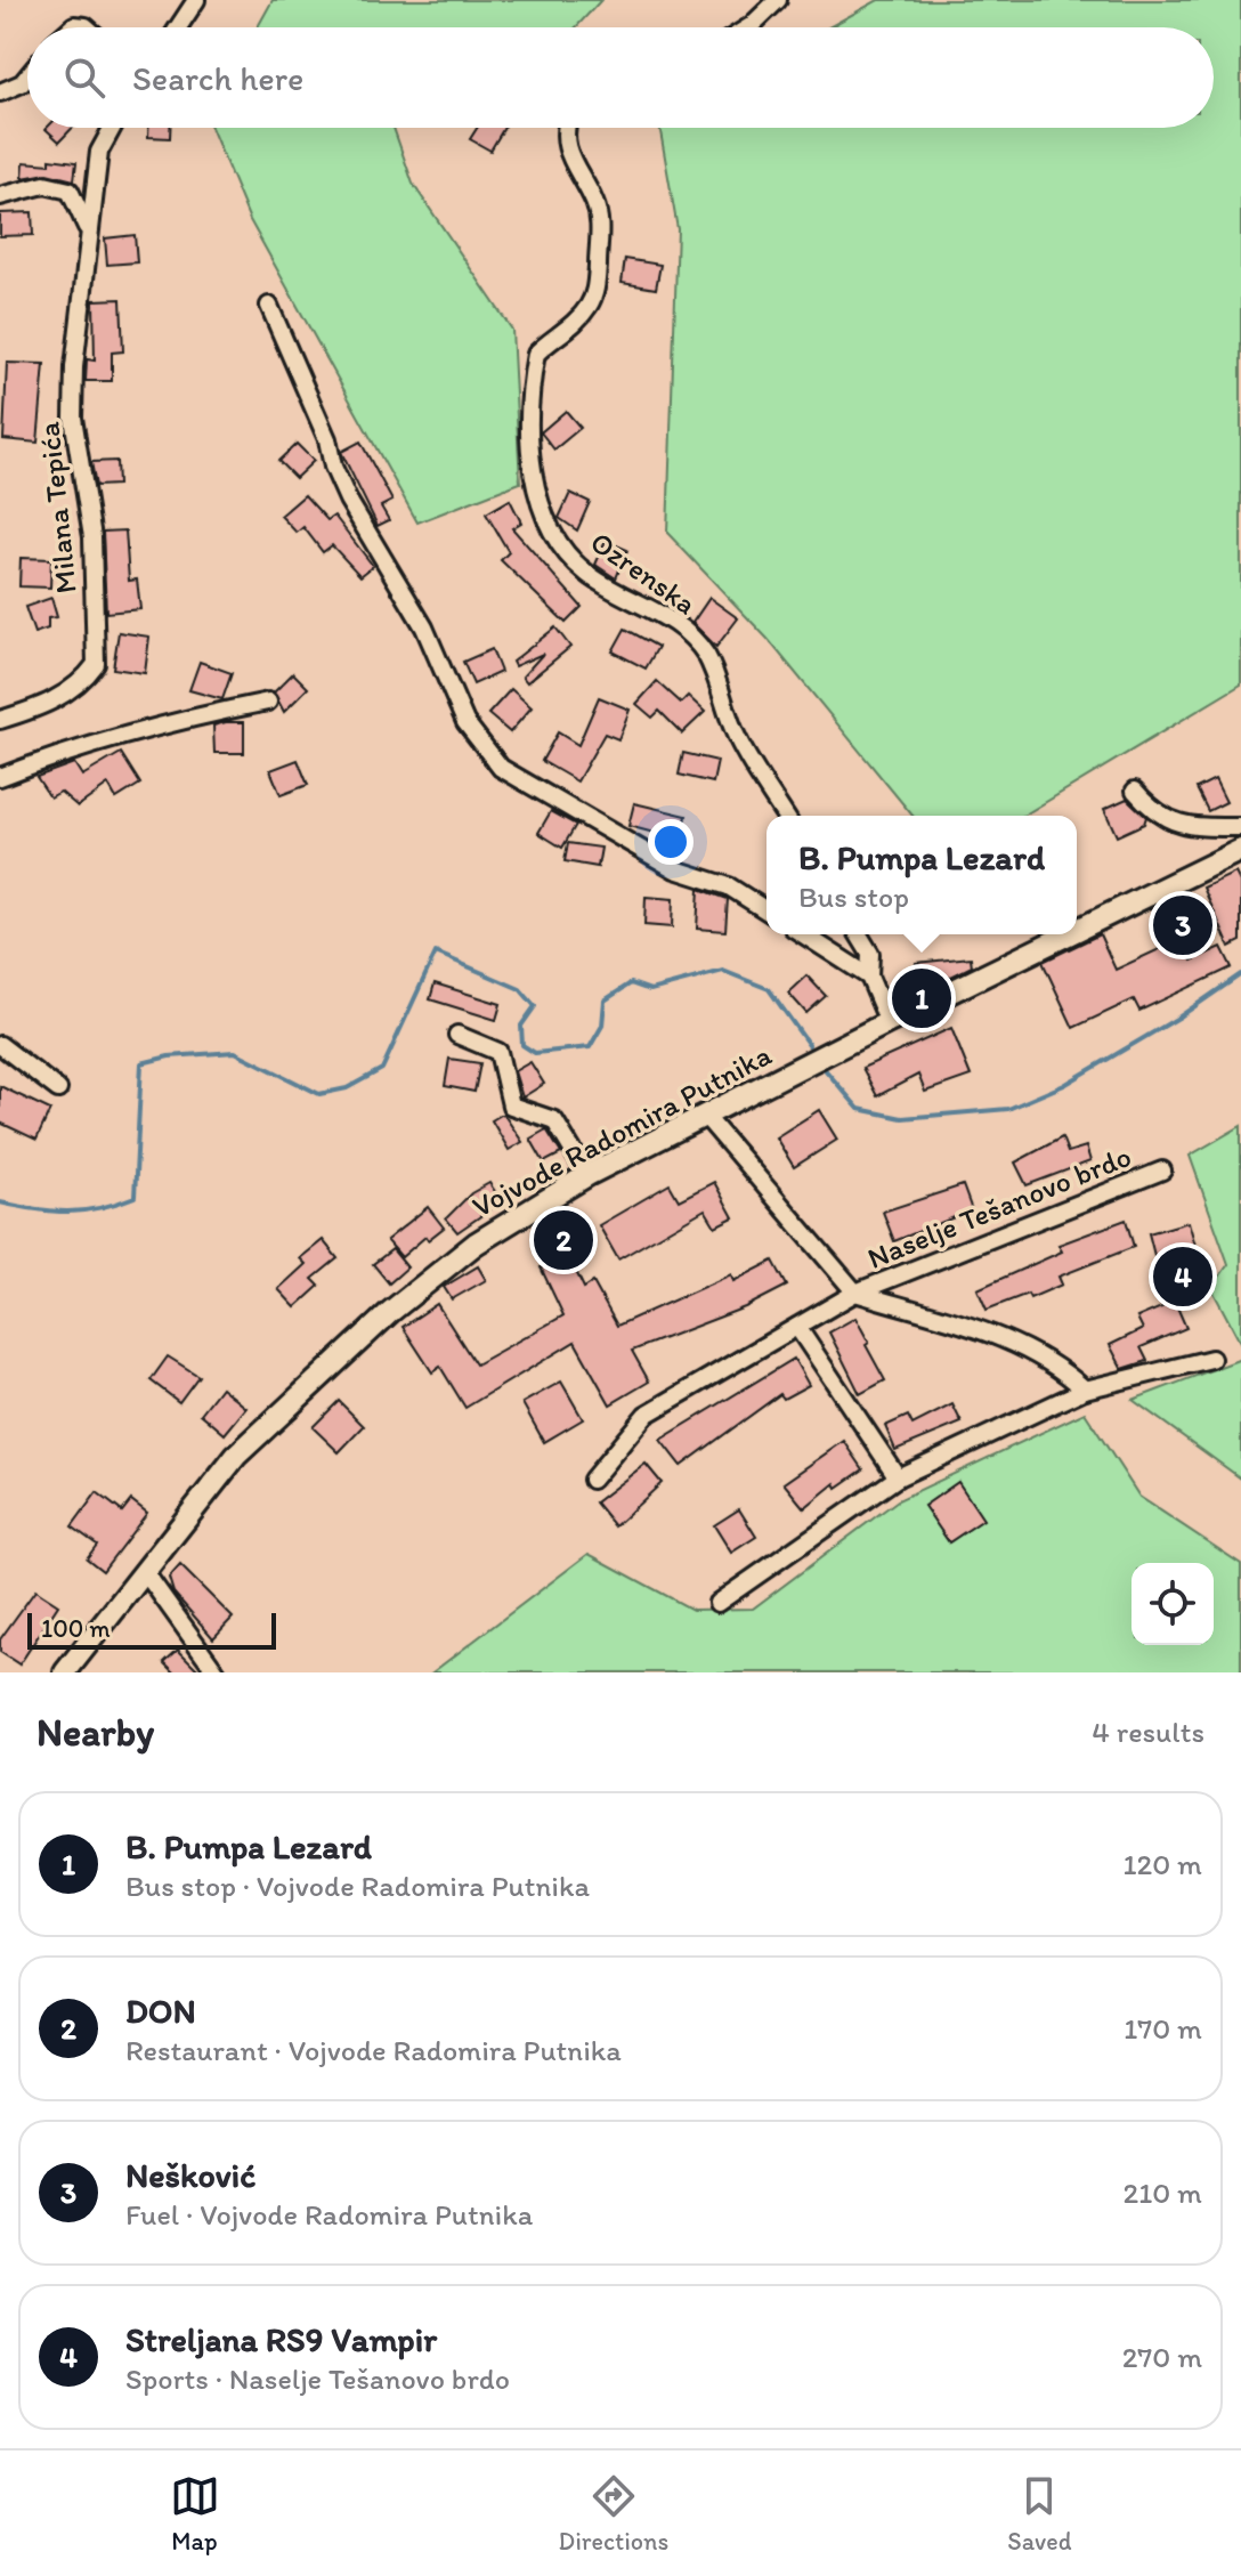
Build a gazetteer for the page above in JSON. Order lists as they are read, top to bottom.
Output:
{
  "streets": {
    "main road": ["Vojvode Radomira Putnika"],
    "street": ["Milana Tepića", "Ozrenska", "Naselje Tešanovo brdo"]
  },
  "crossings": [
    ["Vojvode Radomira Putnika", "Naselje Tešanovo brdo"]
  ],
  "scale_bar": "100 m",
  "page": {
    "search": "Search here",
    "popup": ["B. Pumpa Lezard", "Bus stop"],
    "pins": [
      "3",
      "1",
      "2",
      "4"
    ],
    "scale": "100 m",
    "heading": ["Nearby", "4 results"],
    "list": [
      {
        "mark": "1",
        "name": "B. Pumpa Lezard",
        "note": "Bus stop · Vojvode Radomira Putnika",
        "value": "120 m"
      },
      {
        "mark": "2",
        "name": "DON",
        "note": "Restaurant · Vojvode Radomira Putnika",
        "value": "170 m"
      },
      {
        "mark": "3",
        "name": "Nešković",
        "note": "Fuel · Vojvode Radomira Putnika",
        "value": "210 m"
      },
      {
        "mark": "4",
        "name": "Streljana RS9 Vampir",
        "note": "Sports · Naselje Tešanovo brdo",
        "value": "270 m"
      }
    ],
    "nav": ["Map", "Directions", "Saved"]
  }
}
